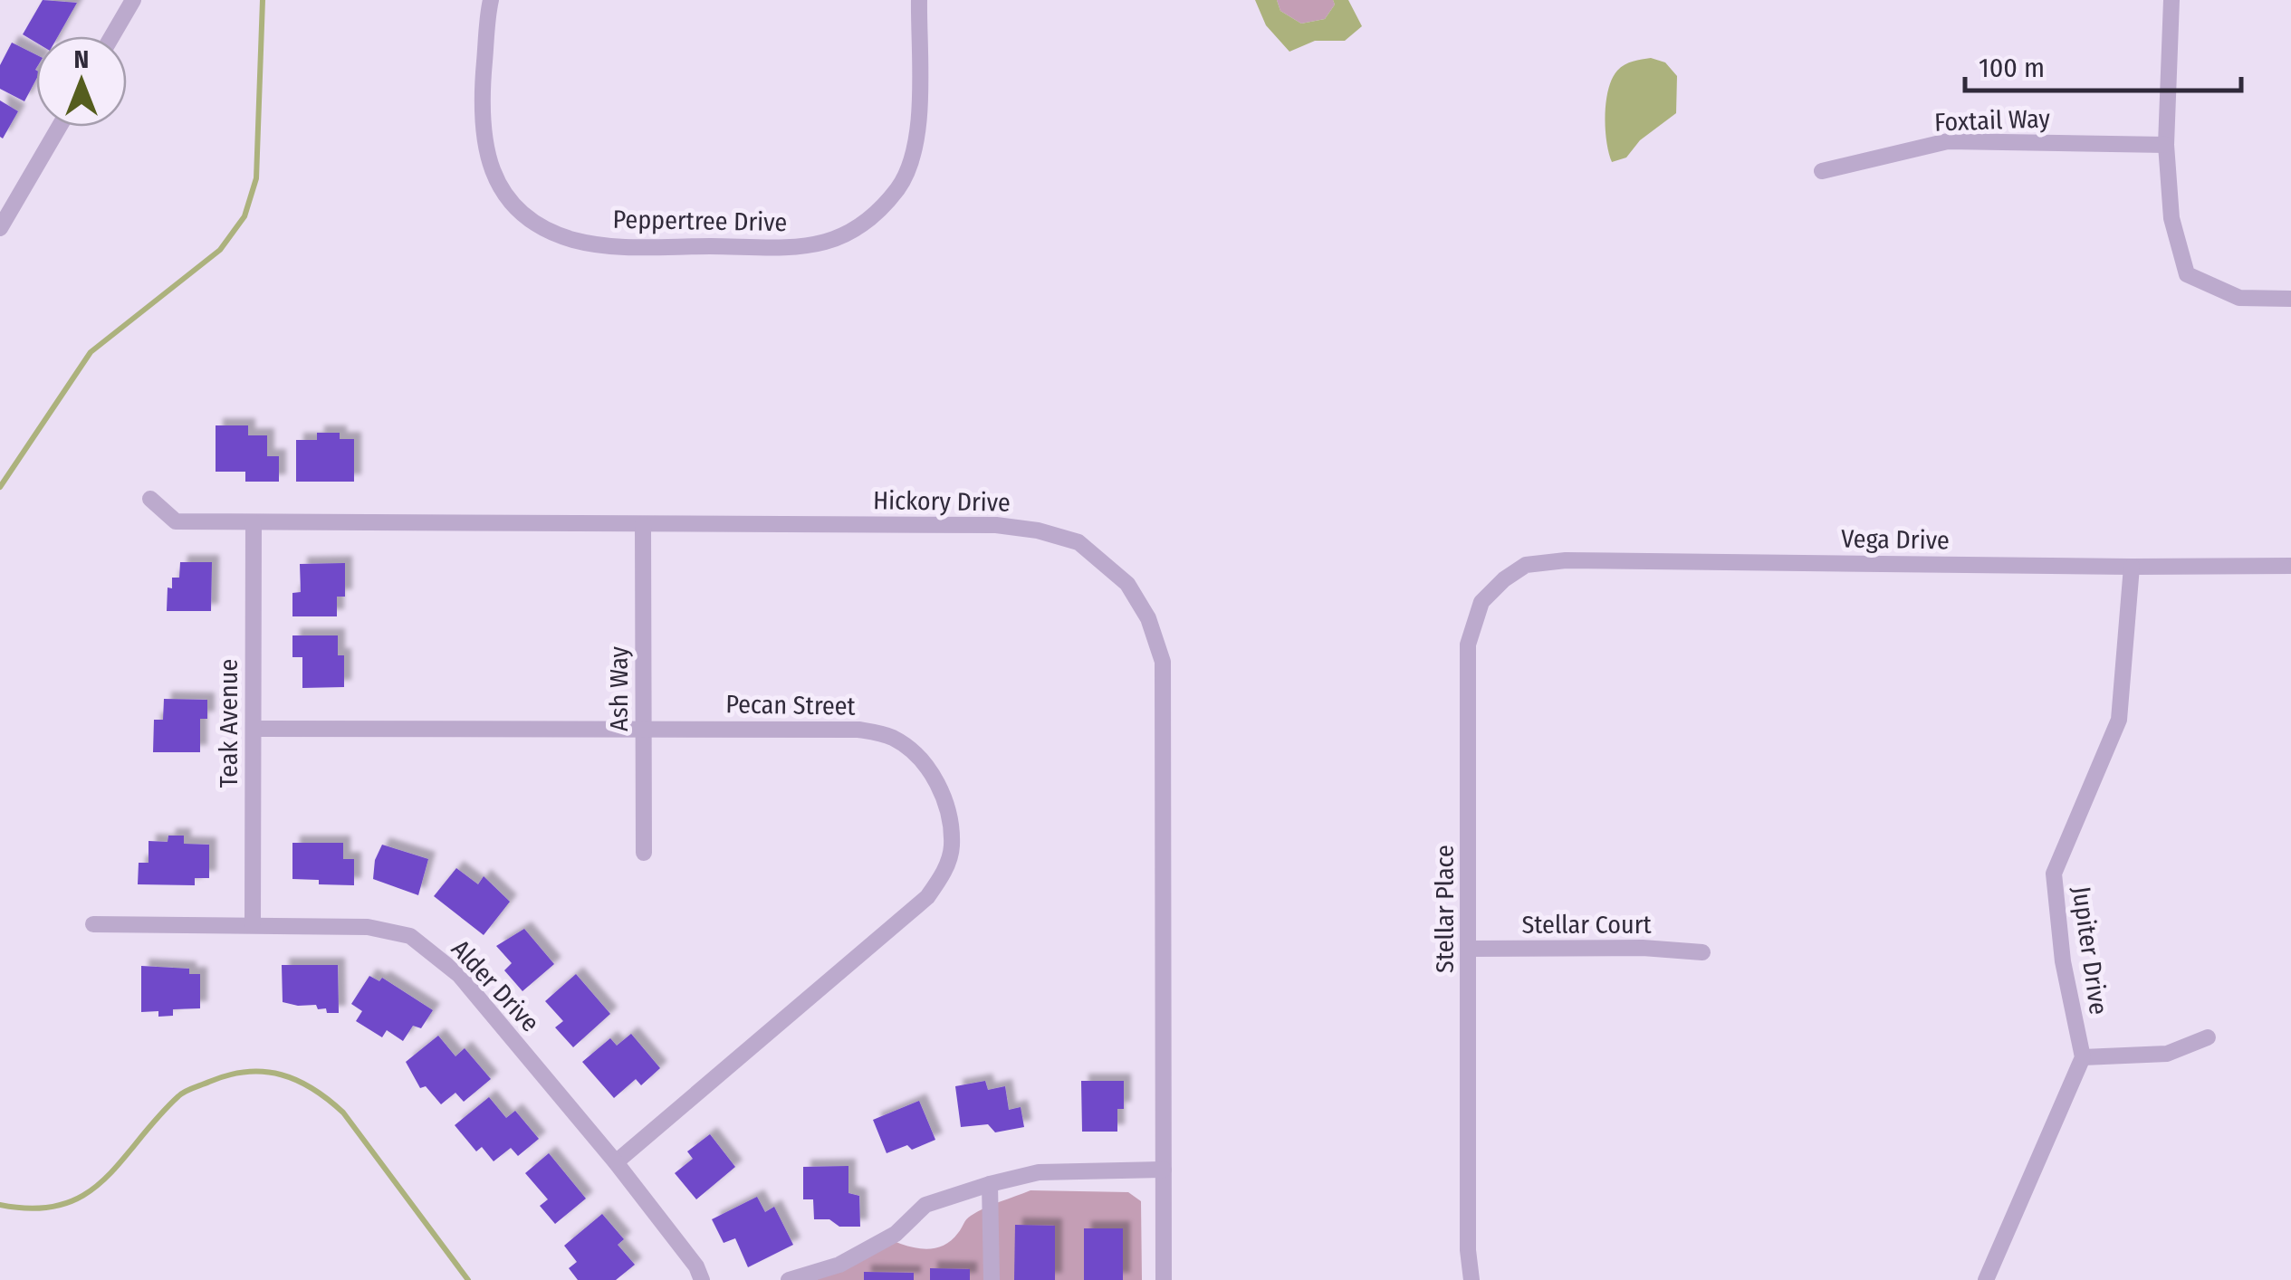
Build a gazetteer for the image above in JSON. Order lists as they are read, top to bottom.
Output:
{
  "streets": {
    "street": [
      "Foxtail Way",
      "Peppertree Drive",
      "Hickory Drive",
      "Vega Drive",
      "Ash Way",
      "Pecan Street",
      "Teak Avenue",
      "Stellar Place",
      "Stellar Court",
      "Jupiter Drive",
      "Alder Drive"
    ]
  },
  "crossings": [
    ["Hickory Drive", "Ash Way"],
    ["Hickory Drive", "Teak Avenue"],
    ["Vega Drive", "Stellar Place"],
    ["Vega Drive", "Jupiter Drive"],
    ["Ash Way", "Pecan Street"],
    ["Pecan Street", "Teak Avenue"],
    ["Pecan Street", "Alder Drive"],
    ["Teak Avenue", "Alder Drive"],
    ["Stellar Place", "Stellar Court"]
  ],
  "scale_bar": "100 m",
  "north": "top"
}
